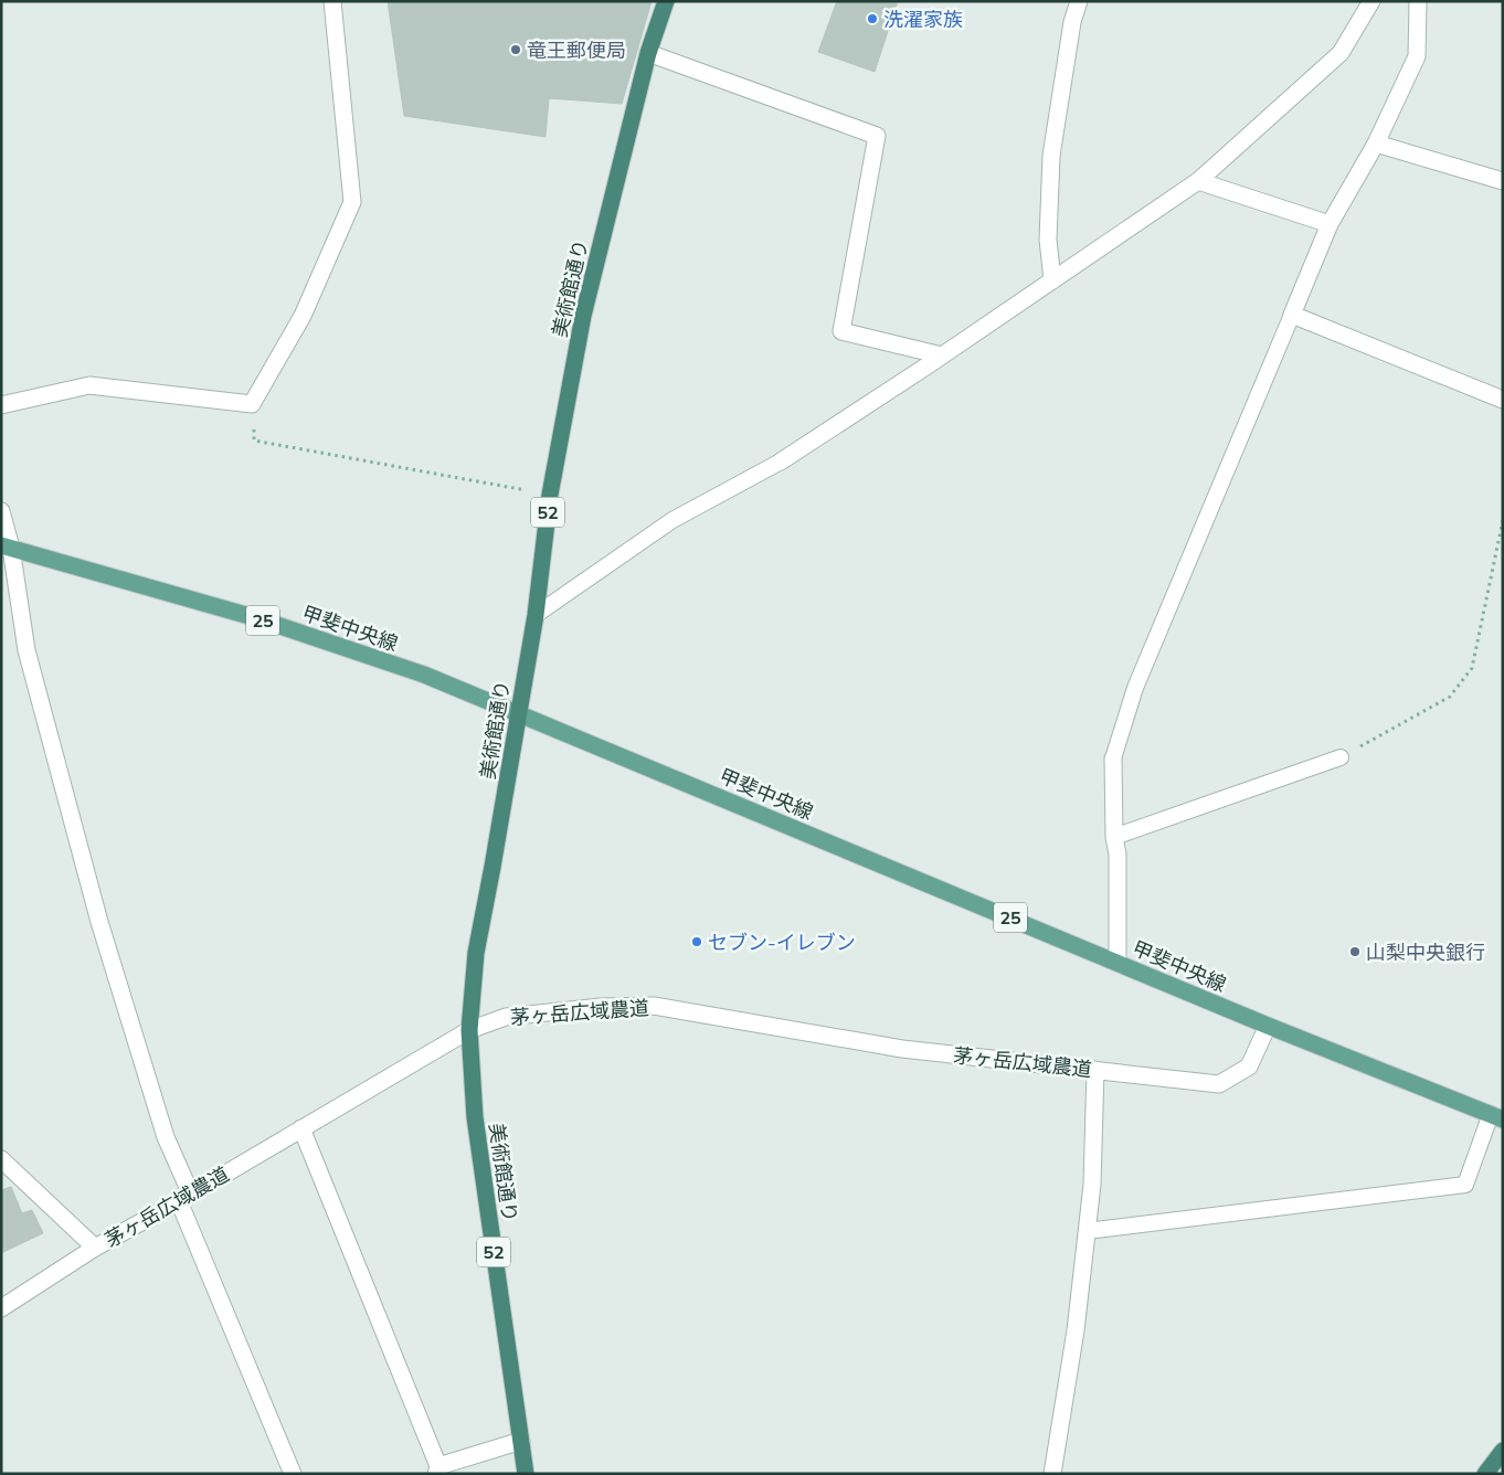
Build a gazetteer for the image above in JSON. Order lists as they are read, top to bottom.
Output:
{
  "streets": {
    "highway": ["美術館通り", "52"],
    "main road": ["25", "甲斐中央線"],
    "street": ["茅ヶ岳広域農道"]
  },
  "crossings": [
    ["美術館通り", "甲斐中央線"],
    ["美術館通り", "茅ヶ岳広域農道"],
    ["甲斐中央線", "茅ヶ岳広域農道"]
  ],
  "places": [
    "洗濯家族",
    "竜王郵便局",
    "セブン-イレブン",
    "山梨中央銀行"
  ]
}
